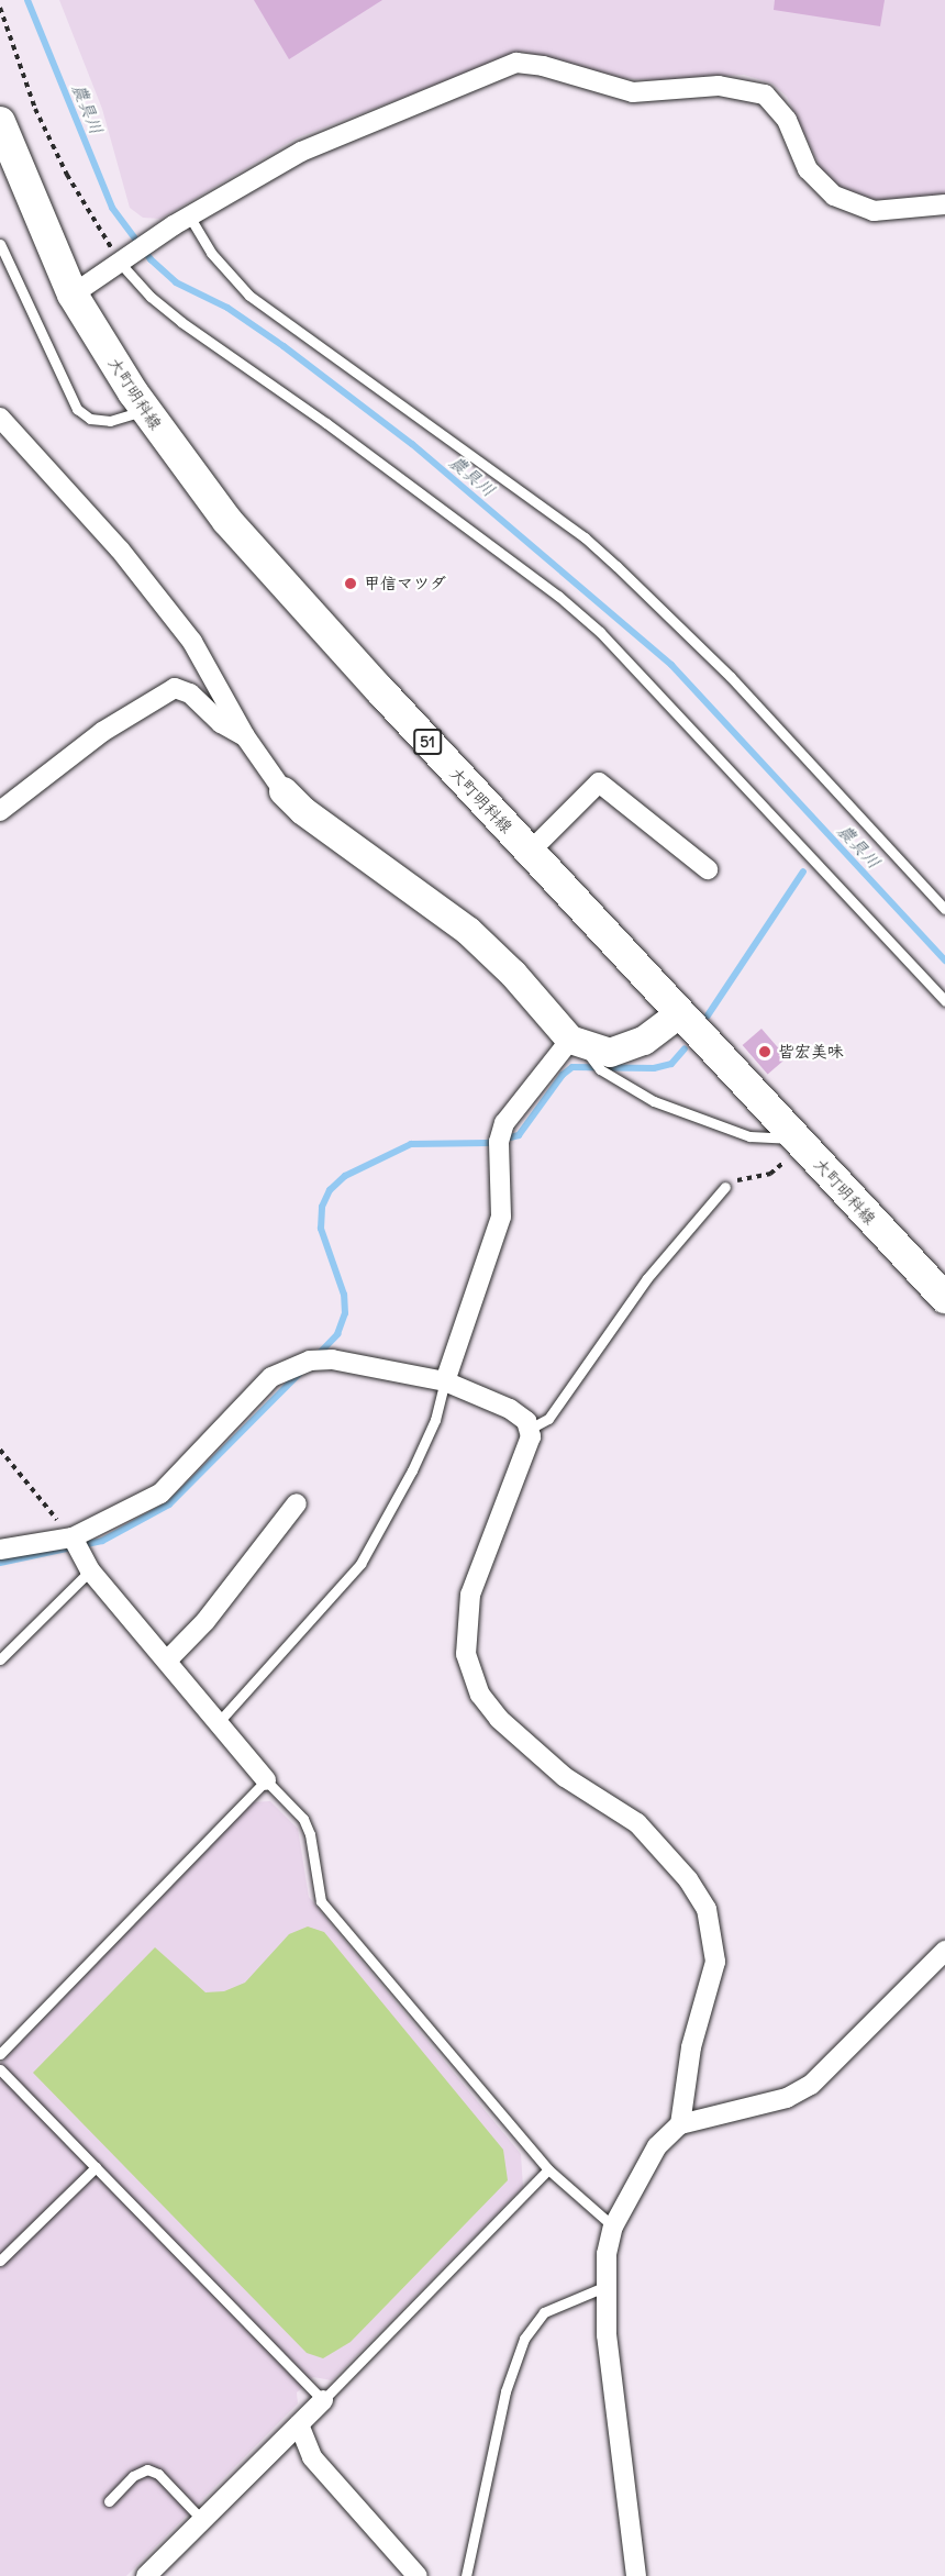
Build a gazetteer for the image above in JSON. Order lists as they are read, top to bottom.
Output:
{
  "streets": {
    "main road": ["大町明科線", "51"]
  },
  "water": ["農具川"],
  "places": ["甲信マツダ", "皆宏美味"]
}
